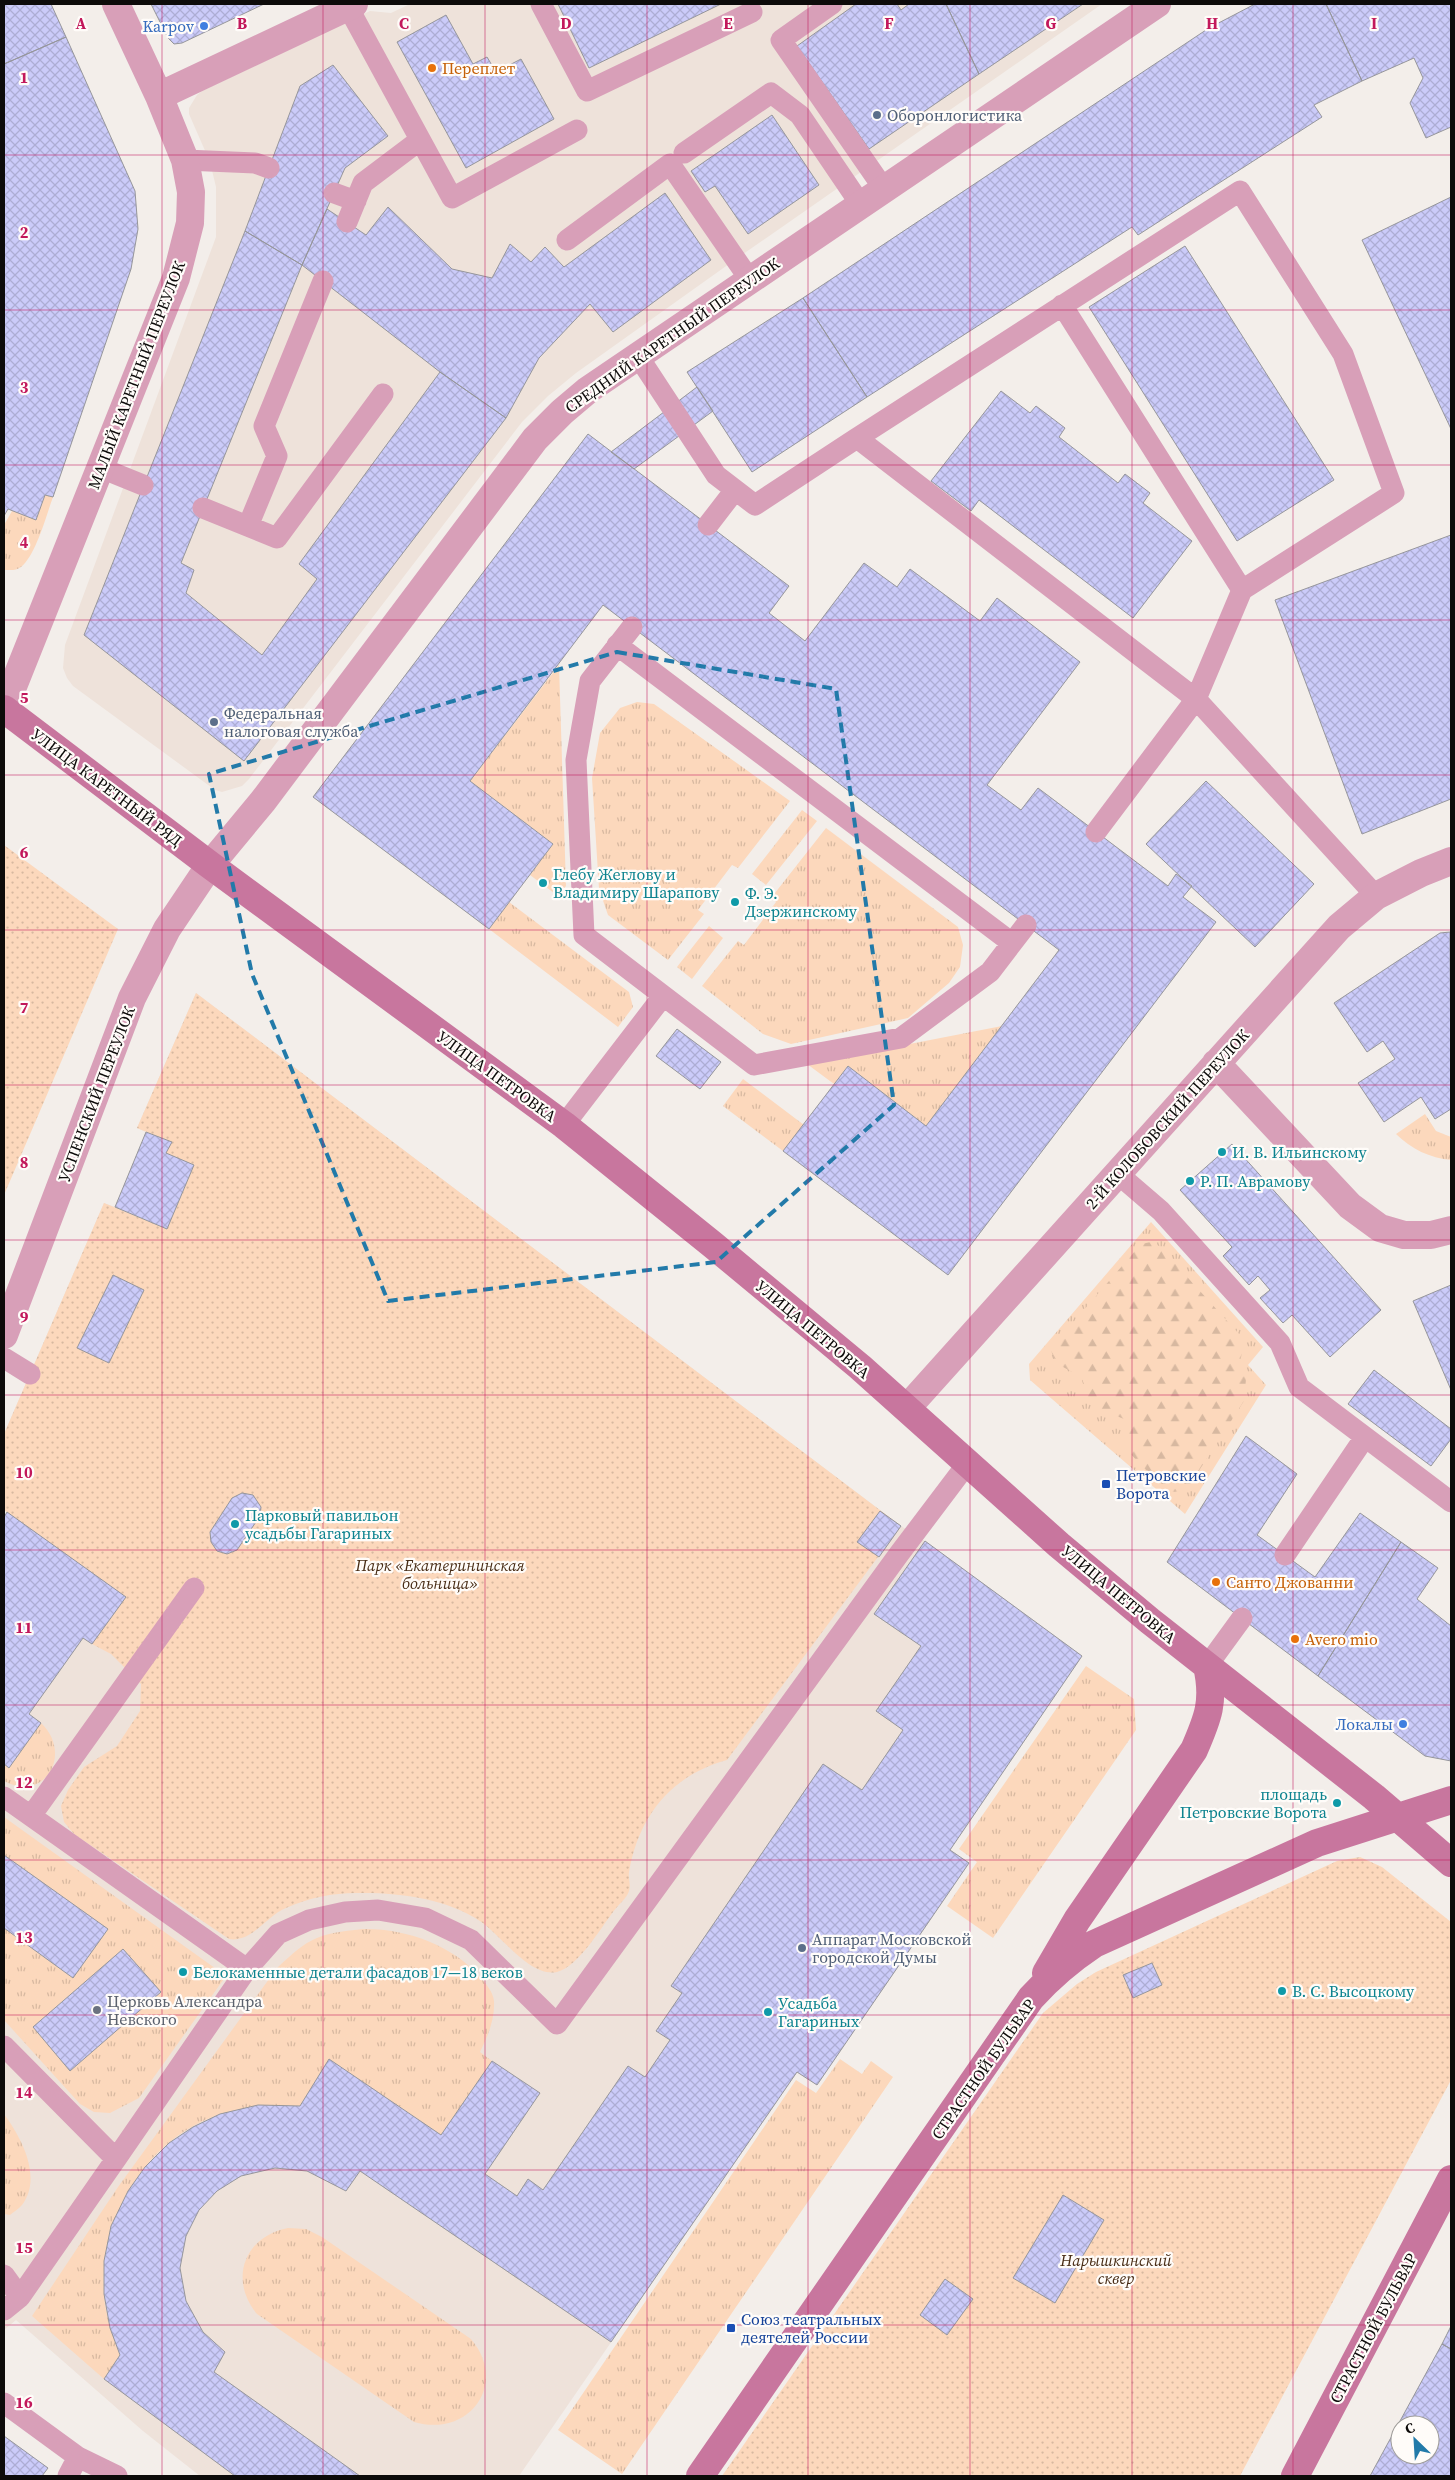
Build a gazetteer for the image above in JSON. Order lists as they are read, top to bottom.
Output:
{
  "streets": {
    "main road": ["УЛИЦА КАРЕТНЫЙ РЯД", "УЛИЦА ПЕТРОВКА", "СТРАСТНОЙ БУЛЬВАР"],
    "street": [
      "СРЕДНИЙ КАРЕТНЫЙ ПЕРЕУЛОК",
      "МАЛЫЙ КАРЕТНЫЙ ПЕРЕУЛОК",
      "УСПЕНСКИЙ ПЕРЕУЛОК",
      "2-Й КОЛОБОВСКИЙ ПЕРЕУЛОК"
    ]
  },
  "crossings": [
    ["СРЕДНИЙ КАРЕТНЫЙ ПЕРЕУЛОК", "УЛИЦА КАРЕТНЫЙ РЯД"],
    ["СРЕДНИЙ КАРЕТНЫЙ ПЕРЕУЛОК", "УЛИЦА ПЕТРОВКА"],
    ["СРЕДНИЙ КАРЕТНЫЙ ПЕРЕУЛОК", "УСПЕНСКИЙ ПЕРЕУЛОК"],
    ["МАЛЫЙ КАРЕТНЫЙ ПЕРЕУЛОК", "УЛИЦА КАРЕТНЫЙ РЯД"],
    ["УЛИЦА КАРЕТНЫЙ РЯД", "УЛИЦА ПЕТРОВКА"],
    ["УЛИЦА КАРЕТНЫЙ РЯД", "УСПЕНСКИЙ ПЕРЕУЛОК"],
    ["УЛИЦА ПЕТРОВКА", "УСПЕНСКИЙ ПЕРЕУЛОК"],
    ["УЛИЦА ПЕТРОВКА", "2-Й КОЛОБОВСКИЙ ПЕРЕУЛОК"],
    ["УЛИЦА ПЕТРОВКА", "СТРАСТНОЙ БУЛЬВАР"]
  ],
  "parks": ["Парк «Екатерининская больница»", "Нарышкинский сквер"],
  "places": {
    "other": [
      "Karpov",
      "Переплет",
      "Оборонлогистика",
      "Федеральная налоговая служба",
      "Глебу Жеглову и Владимиру Шарапову",
      "Ф. Э. Дзержинскому",
      "И. В. Ильинскому",
      "Р. П. Аврамову",
      "Парковый павильон усадьбы Гагариных",
      "Санто Джованни",
      "Avero mio",
      "Локалы",
      "площадь Петровские Ворота",
      "Аппарат Московской городской Думы",
      "Белокаменные детали фасадов 17—18 веков",
      "В. С. Высоцкому",
      "Церковь Александра Невского",
      "Усадьба Гагариных"
    ],
    "transit": ["Петровские Ворота", "Союз театральных деятелей России"]
  },
  "north": "top left",
  "grid": {
    "columns": [
      "A",
      "B",
      "C",
      "D",
      "E",
      "F",
      "G",
      "H",
      "I"
    ],
    "rows": [
      "1",
      "2",
      "3",
      "4",
      "5",
      "6",
      "7",
      "8",
      "9",
      "10",
      "11",
      "12",
      "13",
      "14",
      "15",
      "16"
    ]
  }
}
